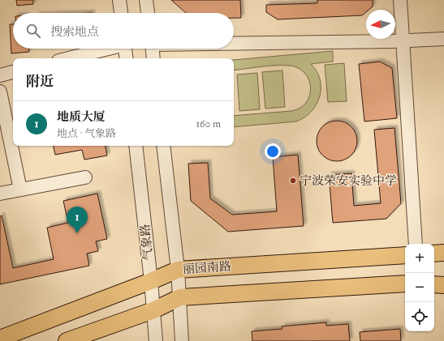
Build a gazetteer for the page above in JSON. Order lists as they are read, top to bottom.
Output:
{
  "streets": {
    "main road": ["丽园南路"],
    "street": ["气象路"]
  },
  "crossings": [
    ["气象路", "丽园南路"]
  ],
  "places": ["宁波荣安实验中学"],
  "north": "left",
  "page": {
    "search": "搜索地点",
    "heading": "附近",
    "list": [
      {
        "mark": "1",
        "name": "地质大厦",
        "note": "地点 · 气象路",
        "value": "160 m"
      }
    ],
    "pins": "1",
    "map_buttons": ["+", "−"]
  }
}
